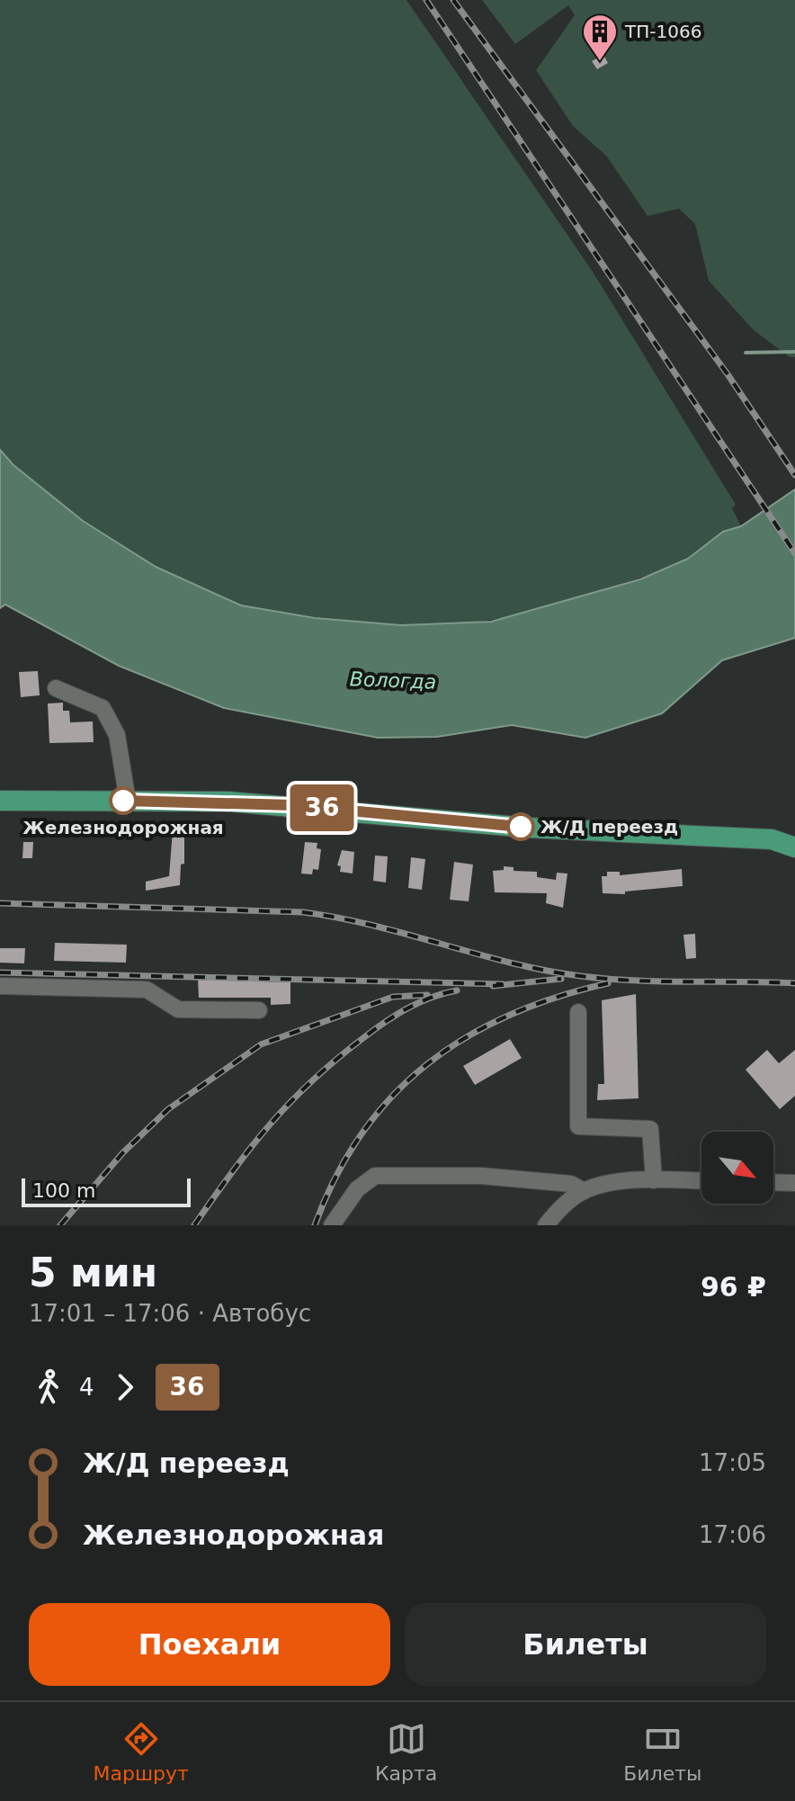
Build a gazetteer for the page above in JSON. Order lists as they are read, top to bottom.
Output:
{
  "water": ["Вологда"],
  "places": {
    "building": ["ТП-1066"],
    "other": ["Железнодорожная", "Ж/Д переезд"]
  },
  "lines": ["bus line 36"],
  "scale_bar": "100 m",
  "north": "bottom right",
  "page": {
    "on_map": "36",
    "scale": "100 m",
    "heading": ["5 мин", "17:01 – 17:06 · Автобус", "96 ₽"],
    "legs": ["4", "36"],
    "list": [
      {
        "name": "Ж/Д переезд",
        "value": "17:05"
      },
      {
        "name": "Железнодорожная",
        "value": "17:06"
      }
    ],
    "buttons": ["Поехали", "Билеты"],
    "tabs": ["Маршрут", "Карта", "Билеты"]
  }
}
